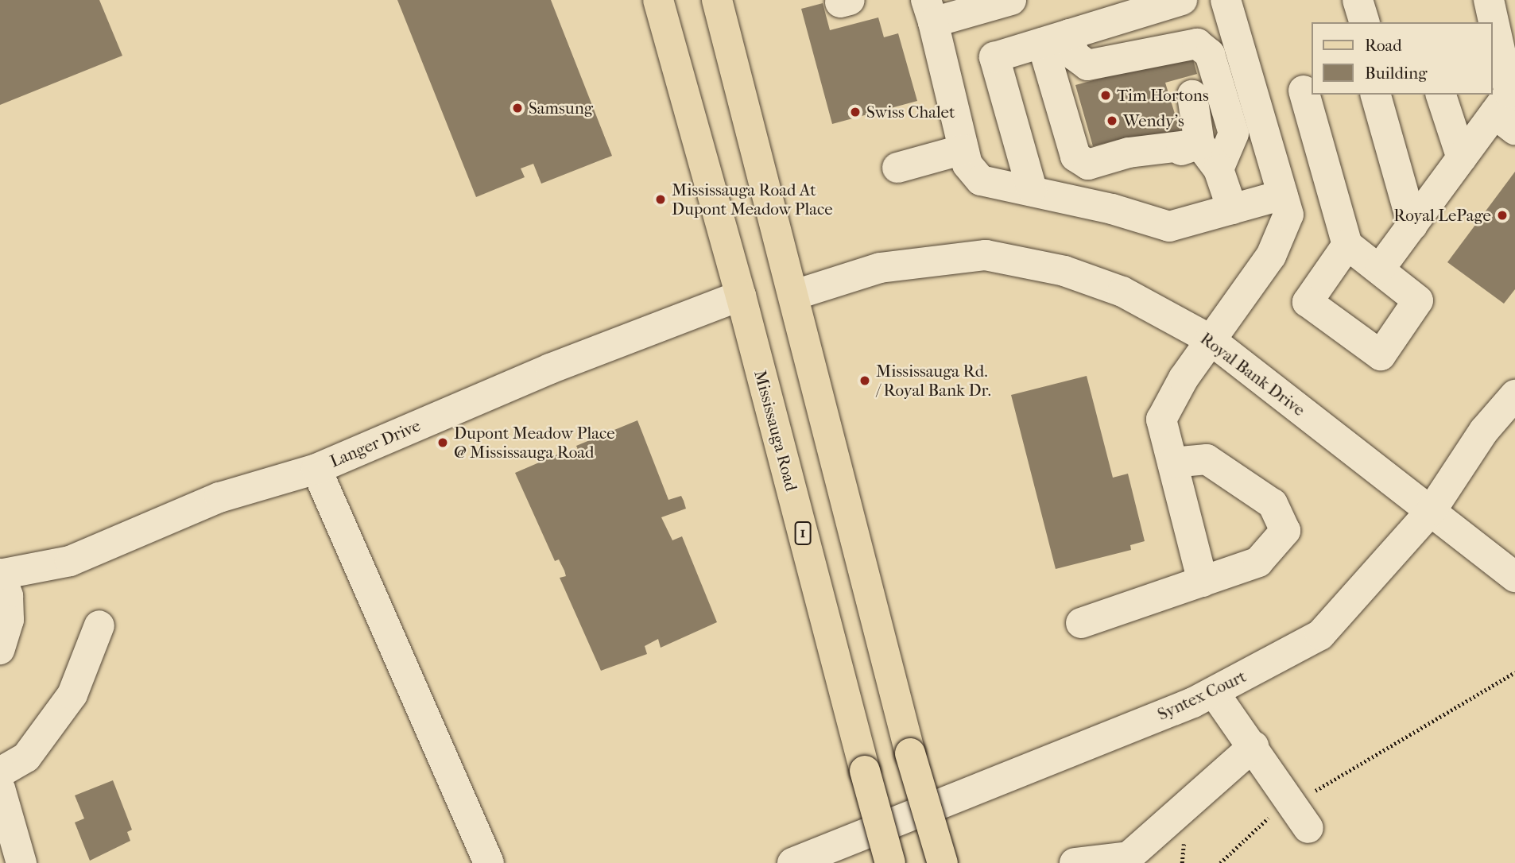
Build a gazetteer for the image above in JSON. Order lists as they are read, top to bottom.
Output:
{
  "streets": {
    "main road": ["Mississauga Road", "1"],
    "street": ["Royal Bank Drive", "Langer Drive", "Syntex Court"]
  },
  "crossings": [
    ["Royal Bank Drive", "Syntex Court"],
    ["Mississauga Road", "Langer Drive"]
  ],
  "places": [
    "Tim Hortons",
    "Samsung",
    "Swiss Chalet",
    "Wendy's",
    "Mississauga Road At Dupont Meadow Place",
    "Royal LePage",
    "Mississauga Rd. / Royal Bank Dr.",
    "Dupont Meadow Place @ Mississauga Road"
  ],
  "legend": ["Road", "Building"]
}
